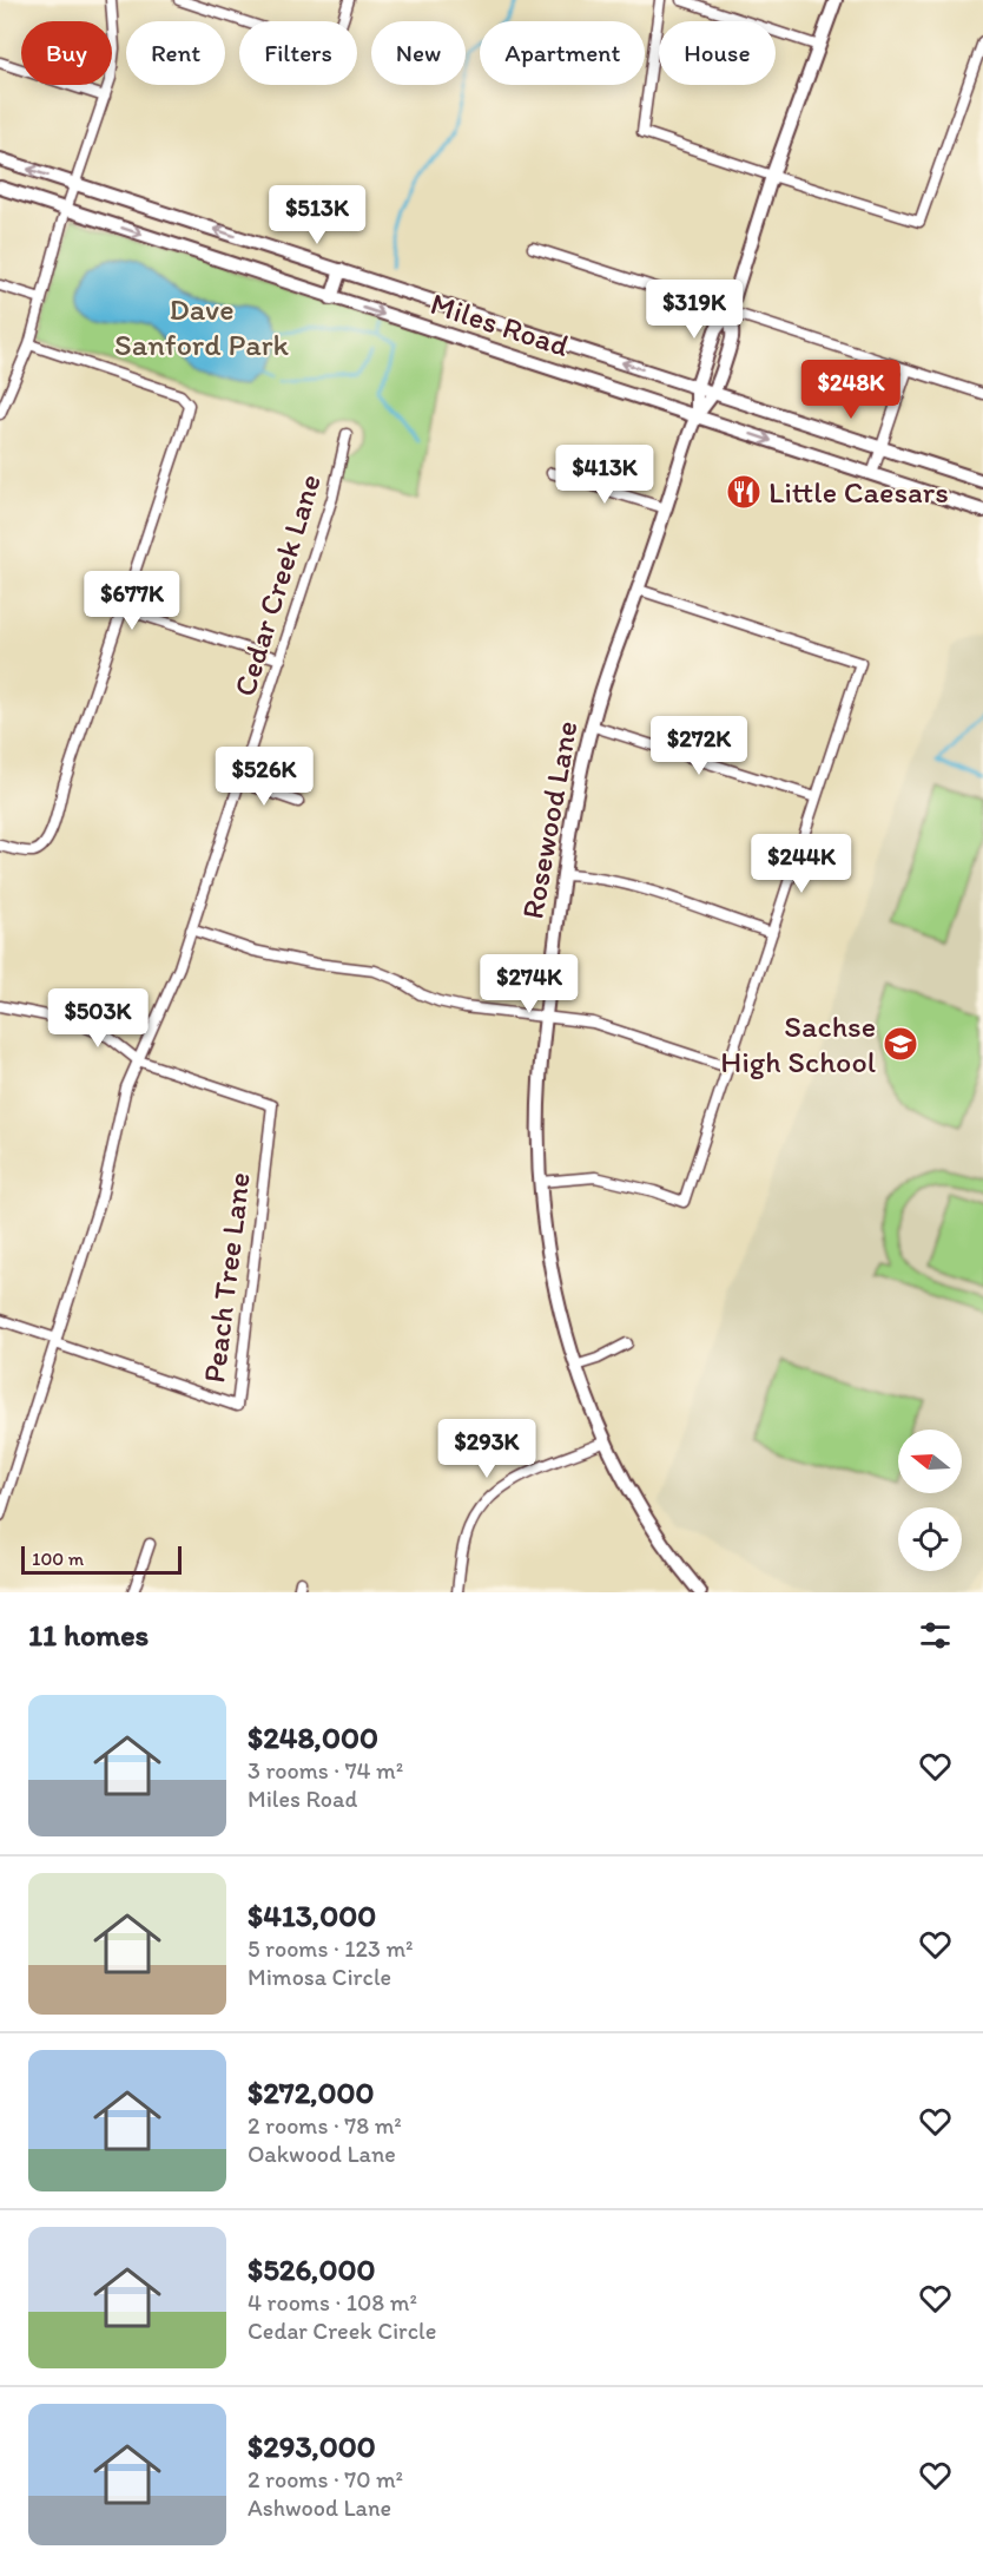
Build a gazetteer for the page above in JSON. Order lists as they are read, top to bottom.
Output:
{
  "streets": {
    "main road": ["Miles Road", "Rosewood Lane"],
    "street": ["Cedar Creek Lane", "Peach Tree Lane"]
  },
  "crossings": [
    ["Miles Road", "Rosewood Lane"],
    ["Cedar Creek Lane", "Peach Tree Lane"]
  ],
  "parks": ["Dave Sanford Park"],
  "places": {
    "restaurant": ["Little Caesars"],
    "school or university": ["Sachse High School"]
  },
  "scale_bar": "100 m",
  "north": "left",
  "page": {
    "chip": [
      "Buy",
      "Rent",
      "Filters",
      "New",
      "Apartment",
      "House"
    ],
    "price": [
      "$513K",
      "$319K",
      "$248K",
      "$413K",
      "$677K",
      "$272K",
      "$526K",
      "$244K",
      "$274K",
      "$503K",
      "$293K"
    ],
    "scale": "100 m",
    "heading": "11 homes",
    "list": [
      {
        "name": "$248,000",
        "note": "3 rooms · 74 m² · Miles Road"
      },
      {
        "name": "$413,000",
        "note": "5 rooms · 123 m² · Mimosa Circle"
      },
      {
        "name": "$272,000",
        "note": "2 rooms · 78 m² · Oakwood Lane"
      },
      {
        "name": "$526,000",
        "note": "4 rooms · 108 m² · Cedar Creek Circle"
      },
      {
        "name": "$293,000",
        "note": "2 rooms · 70 m² · Ashwood Lane"
      }
    ]
  }
}
